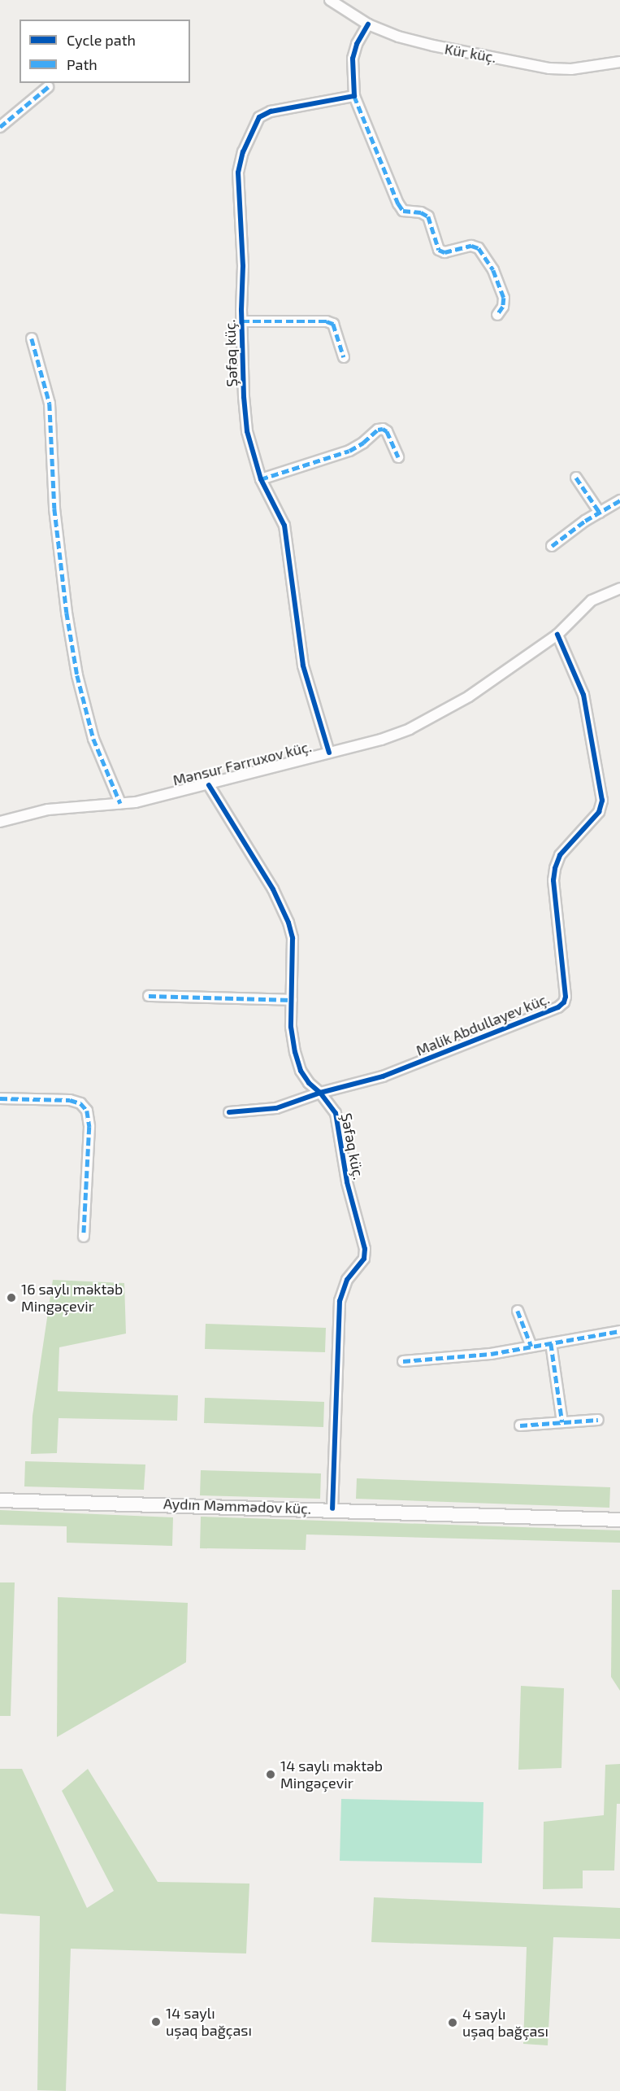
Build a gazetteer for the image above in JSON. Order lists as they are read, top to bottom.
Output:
{
  "streets": {
    "street": [
      "Kür küç.",
      "Şəfəq küç.",
      "Mənsur Fərruxov küç.",
      "Malik Abdullayev küç.",
      "Aydın Məmmədov küç."
    ]
  },
  "crossings": [
    ["Şəfəq küç.", "Mənsur Fərruxov küç."],
    ["Şəfəq küç.", "Malik Abdullayev küç."],
    ["Şəfəq küç.", "Aydın Məmmədov küç."],
    ["Mənsur Fərruxov küç.", "Malik Abdullayev küç."]
  ],
  "places": [
    "16 saylı məktəb Mingəçevir",
    "14 saylı məktəb Mingəçevir",
    "14 saylı uşaq bağçası",
    "4 saylı uşaq bağçası"
  ],
  "legend": ["Cycle path", "Path"]
}
